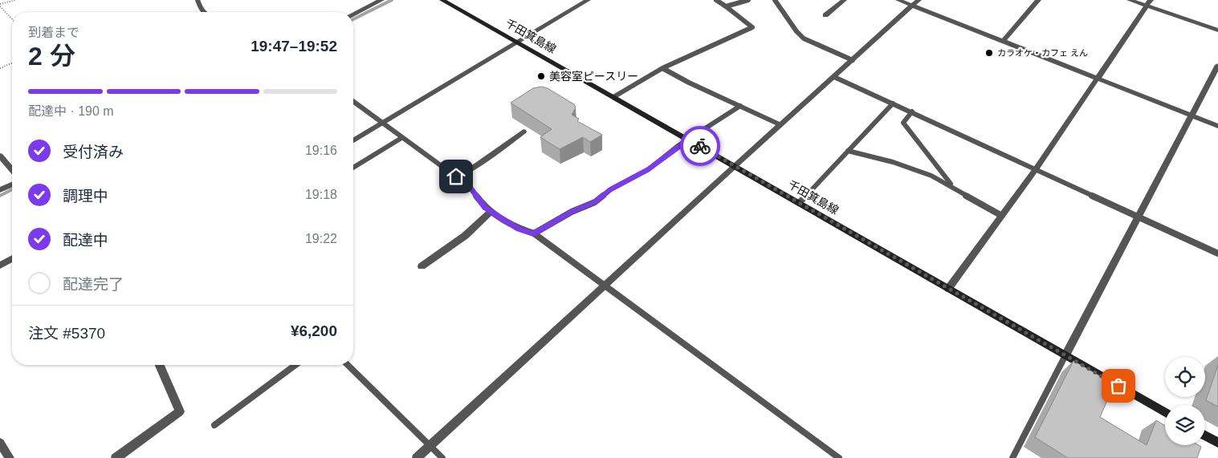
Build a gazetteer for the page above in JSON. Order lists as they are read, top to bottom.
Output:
{
  "streets": {
    "main road": ["千田箕島線"]
  },
  "places": ["カラオケ・カフェ えん", "美容室ピースリー"],
  "page": {
    "heading": ["2 分", "到着まで", "19:47–19:52"],
    "panel": ["注文 #5370", "¥6,200"],
    "bar": "配達中 · 190 m",
    "list": [
      ["受付済み", "19:16"],
      ["調理中", "19:18"],
      ["配達中", "19:22"],
      "配達完了"
    ]
  }
}
